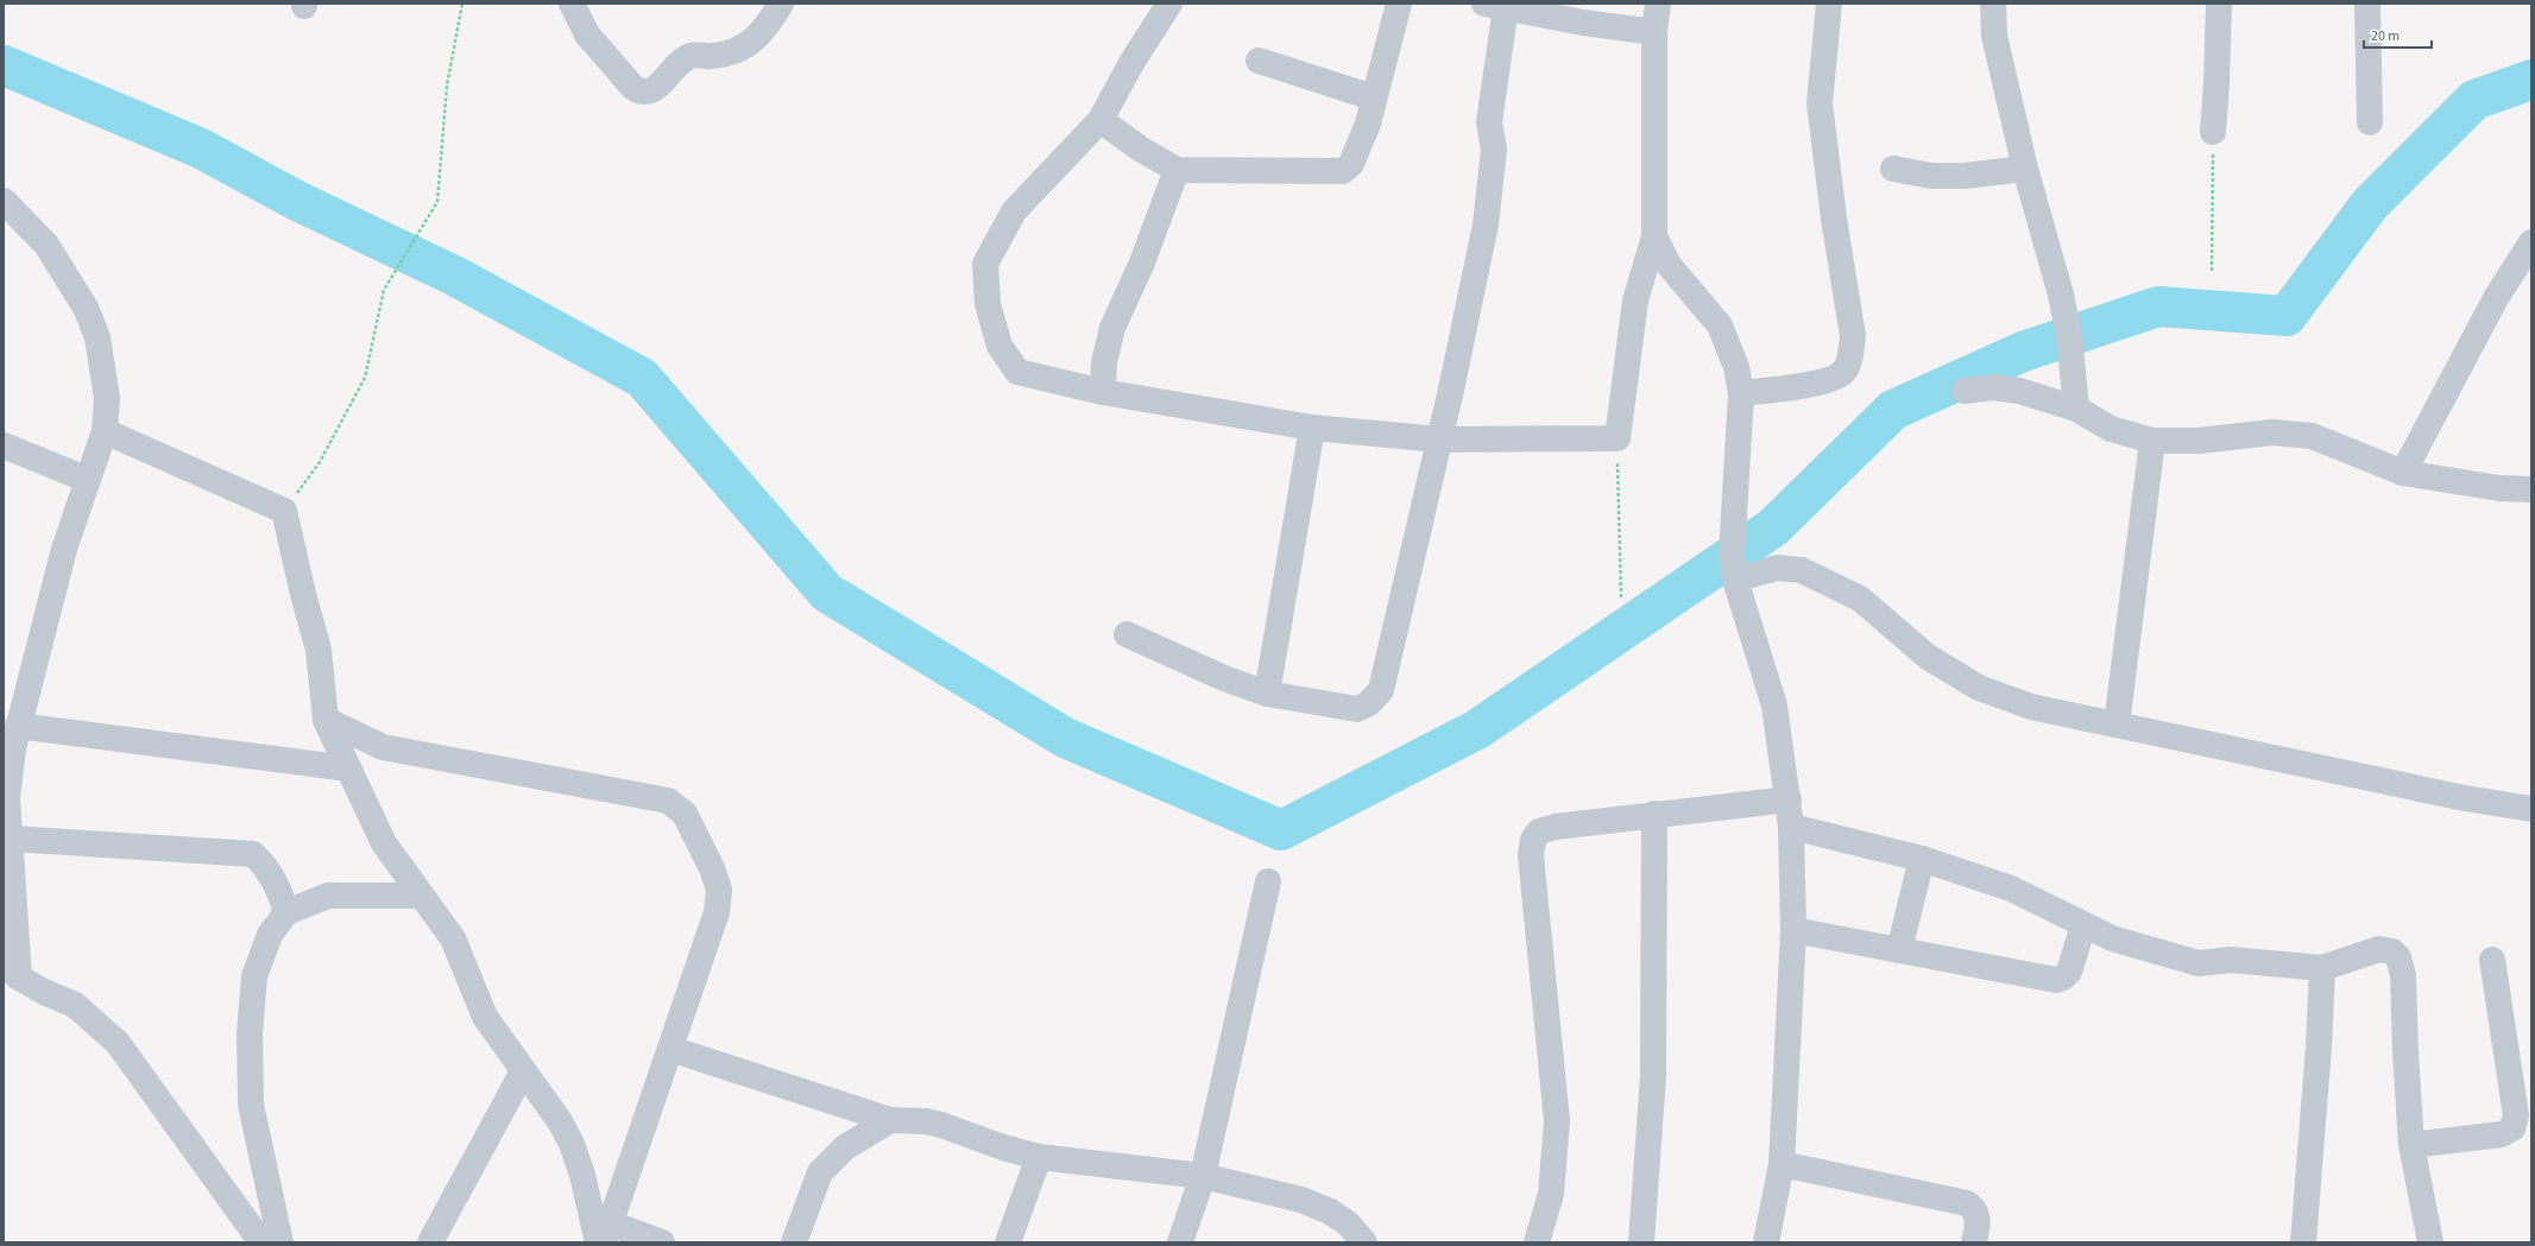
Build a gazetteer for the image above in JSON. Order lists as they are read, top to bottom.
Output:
{
  "scale_bar": "20 m"
}
